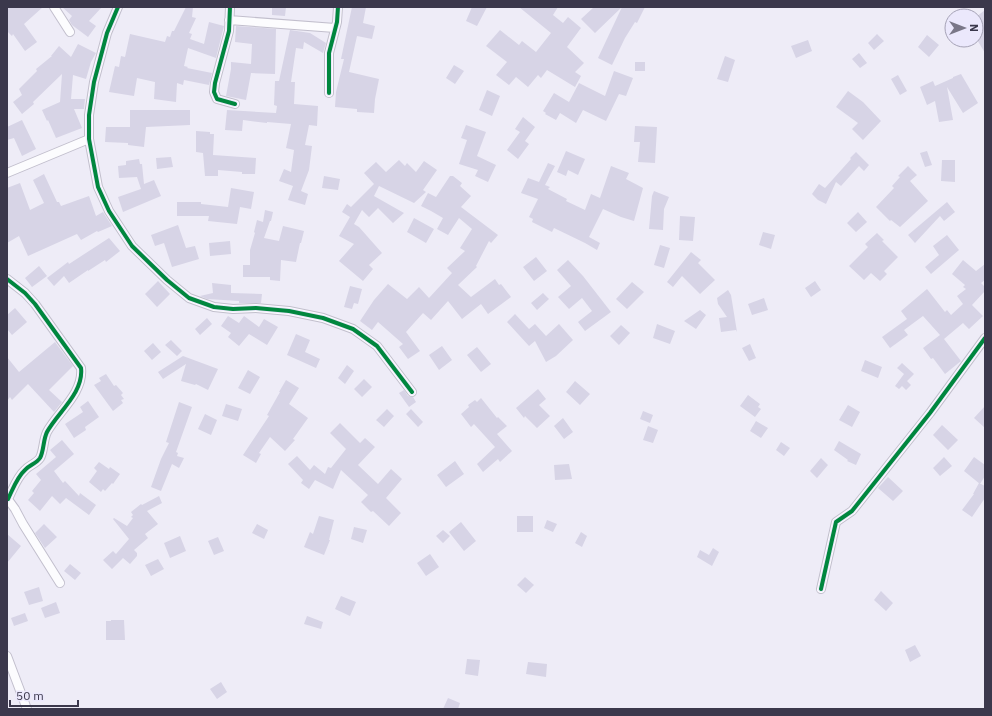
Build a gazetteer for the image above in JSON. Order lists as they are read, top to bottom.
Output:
{
  "scale_bar": "50 m",
  "north": "right"
}
